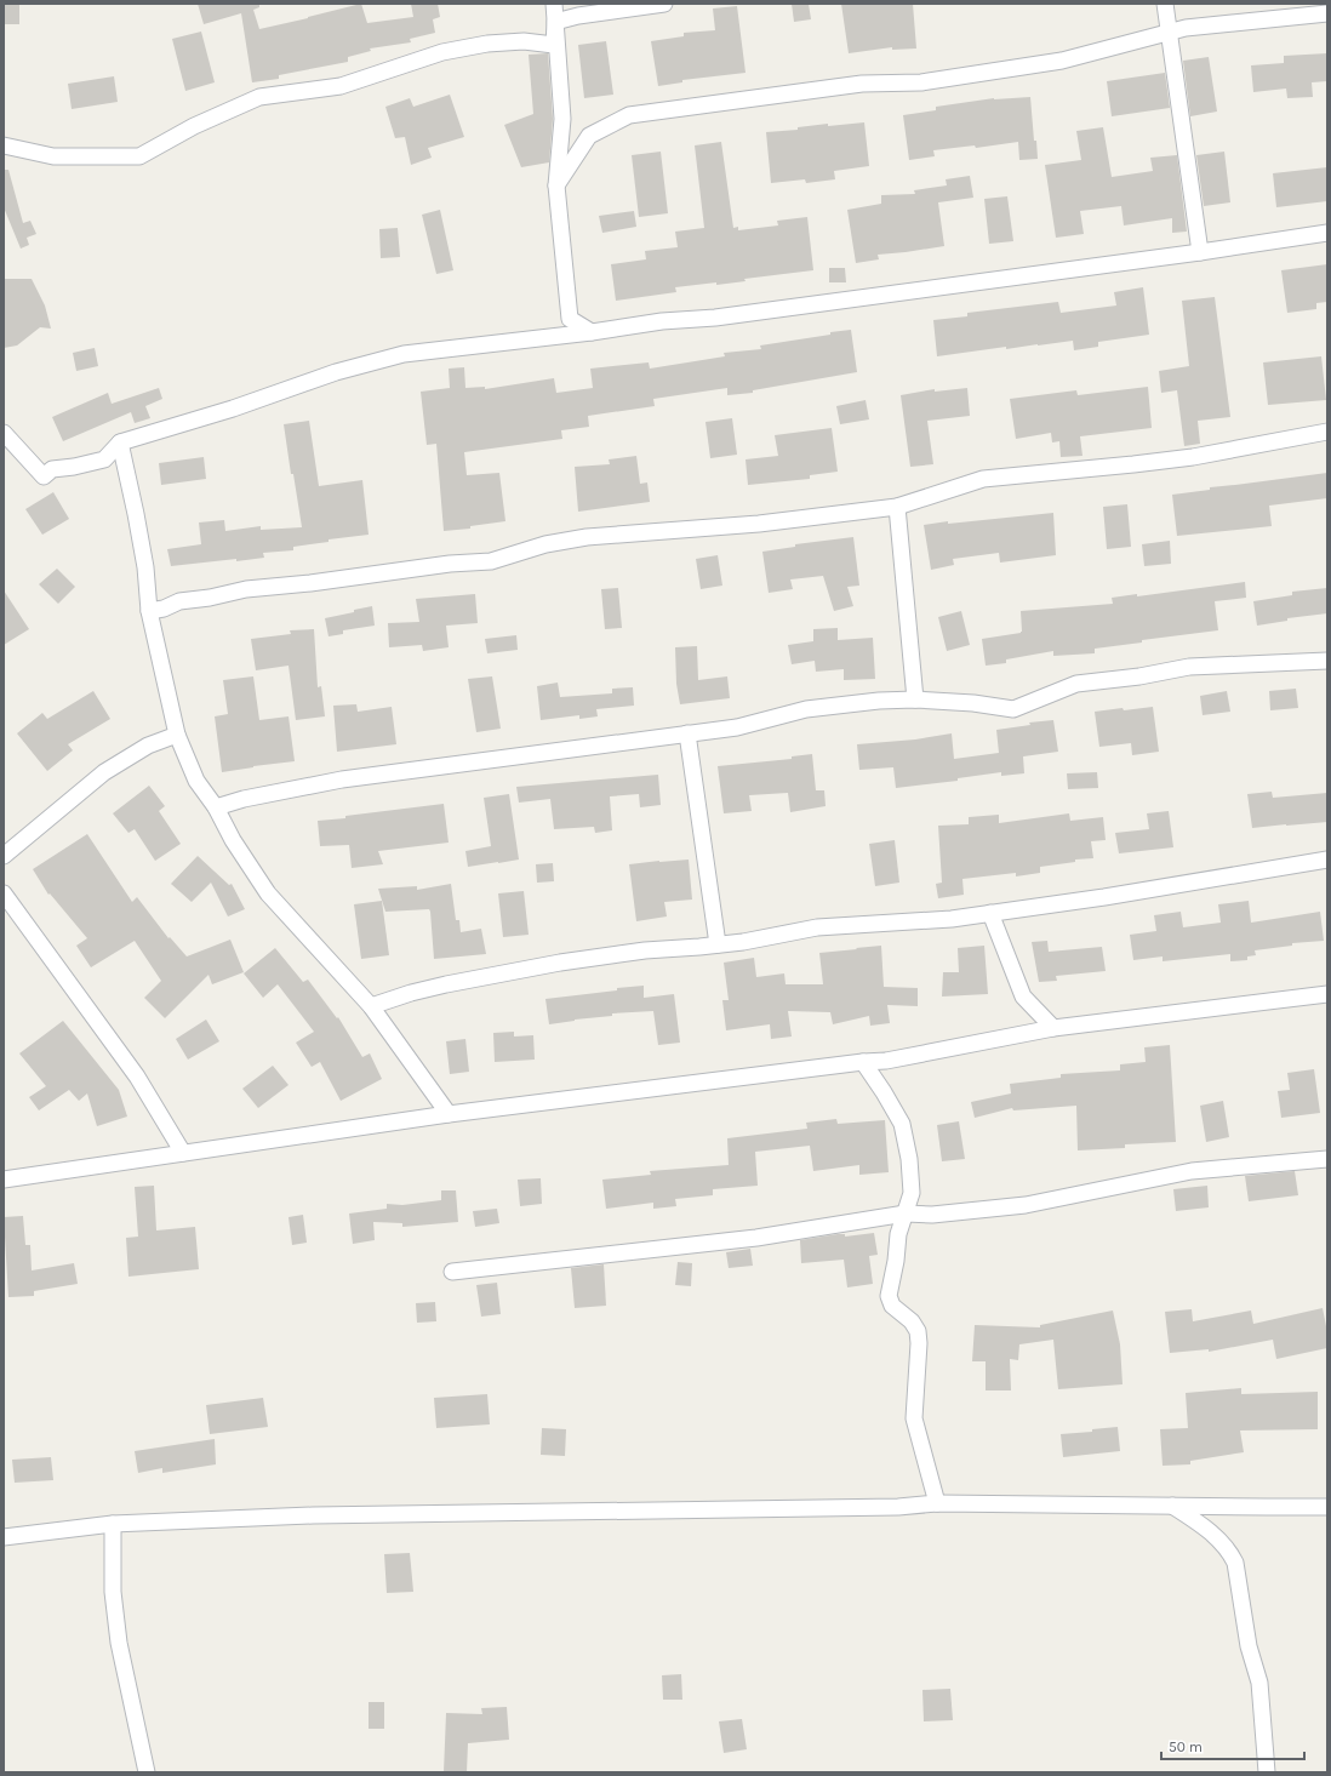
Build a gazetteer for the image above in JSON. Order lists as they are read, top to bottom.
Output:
{
  "scale_bar": "50 m"
}
